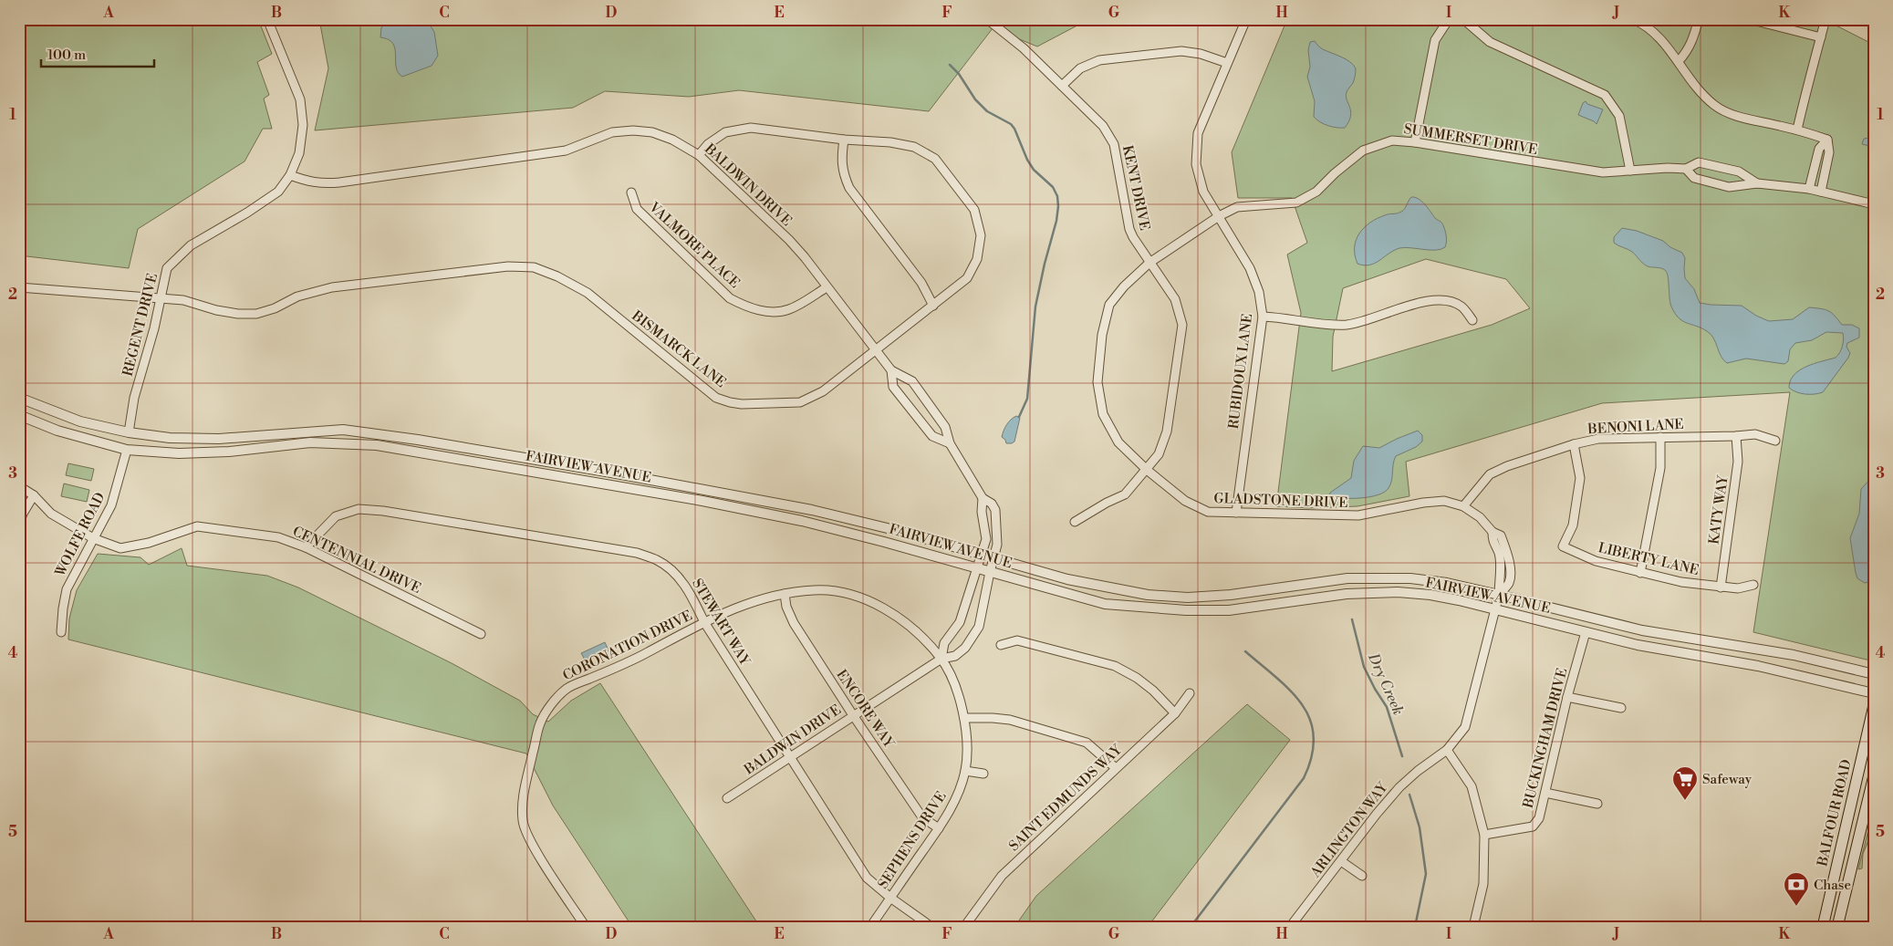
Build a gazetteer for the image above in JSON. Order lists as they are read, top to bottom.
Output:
{
  "streets": {
    "main road": ["BALFOUR ROAD"],
    "street": [
      "SUMMERSET DRIVE",
      "BALDWIN DRIVE",
      "KENT DRIVE",
      "VALMORE PLACE",
      "REGENT DRIVE",
      "BISMARCK LANE",
      "RUBIDOUX LANE",
      "BENONI LANE",
      "FAIRVIEW AVENUE",
      "GLADSTONE DRIVE",
      "KATY WAY",
      "WOLFE ROAD",
      "LIBERTY LANE",
      "CENTENNIAL DRIVE",
      "STEWART WAY",
      "CORONATION DRIVE",
      "ENCORE WAY",
      "BUCKINGHAM DRIVE",
      "SAINT EDMUNDS WAY",
      "ARLINGTON WAY",
      "SEPHENS DRIVE"
    ]
  },
  "crossings": [
    ["SUMMERSET DRIVE", "KENT DRIVE"],
    ["SUMMERSET DRIVE", "RUBIDOUX LANE"],
    ["SUMMERSET DRIVE", "GLADSTONE DRIVE"],
    ["BALDWIN DRIVE", "VALMORE PLACE"],
    ["BALDWIN DRIVE", "REGENT DRIVE"],
    ["BALDWIN DRIVE", "BISMARCK LANE"],
    ["BALDWIN DRIVE", "FAIRVIEW AVENUE"],
    ["BALDWIN DRIVE", "STEWART WAY"],
    ["BALDWIN DRIVE", "CORONATION DRIVE"],
    ["BALDWIN DRIVE", "ENCORE WAY"],
    ["BALDWIN DRIVE", "SEPHENS DRIVE"],
    ["KENT DRIVE", "GLADSTONE DRIVE"],
    ["REGENT DRIVE", "BISMARCK LANE"],
    ["REGENT DRIVE", "FAIRVIEW AVENUE"],
    ["RUBIDOUX LANE", "GLADSTONE DRIVE"],
    ["BENONI LANE", "GLADSTONE DRIVE"],
    ["BENONI LANE", "KATY WAY"],
    ["BENONI LANE", "LIBERTY LANE"],
    ["FAIRVIEW AVENUE", "GLADSTONE DRIVE"],
    ["FAIRVIEW AVENUE", "WOLFE ROAD"],
    ["FAIRVIEW AVENUE", "BUCKINGHAM DRIVE"],
    ["FAIRVIEW AVENUE", "ARLINGTON WAY"],
    ["GLADSTONE DRIVE", "ARLINGTON WAY"],
    ["KATY WAY", "LIBERTY LANE"],
    ["WOLFE ROAD", "CENTENNIAL DRIVE"],
    ["CENTENNIAL DRIVE", "STEWART WAY"],
    ["STEWART WAY", "CORONATION DRIVE"],
    ["STEWART WAY", "SEPHENS DRIVE"],
    ["CORONATION DRIVE", "ENCORE WAY"],
    ["CORONATION DRIVE", "SEPHENS DRIVE"],
    ["ENCORE WAY", "SEPHENS DRIVE"]
  ],
  "water": ["Dry Creek"],
  "places": {
    "supermarket": ["Safeway"],
    "bank": ["Chase"]
  },
  "scale_bar": "100 m",
  "grid": {
    "columns": [
      "A",
      "B",
      "C",
      "D",
      "E",
      "F",
      "G",
      "H",
      "I",
      "J",
      "K"
    ],
    "rows": [
      "1",
      "2",
      "3",
      "4",
      "5"
    ]
  }
}
